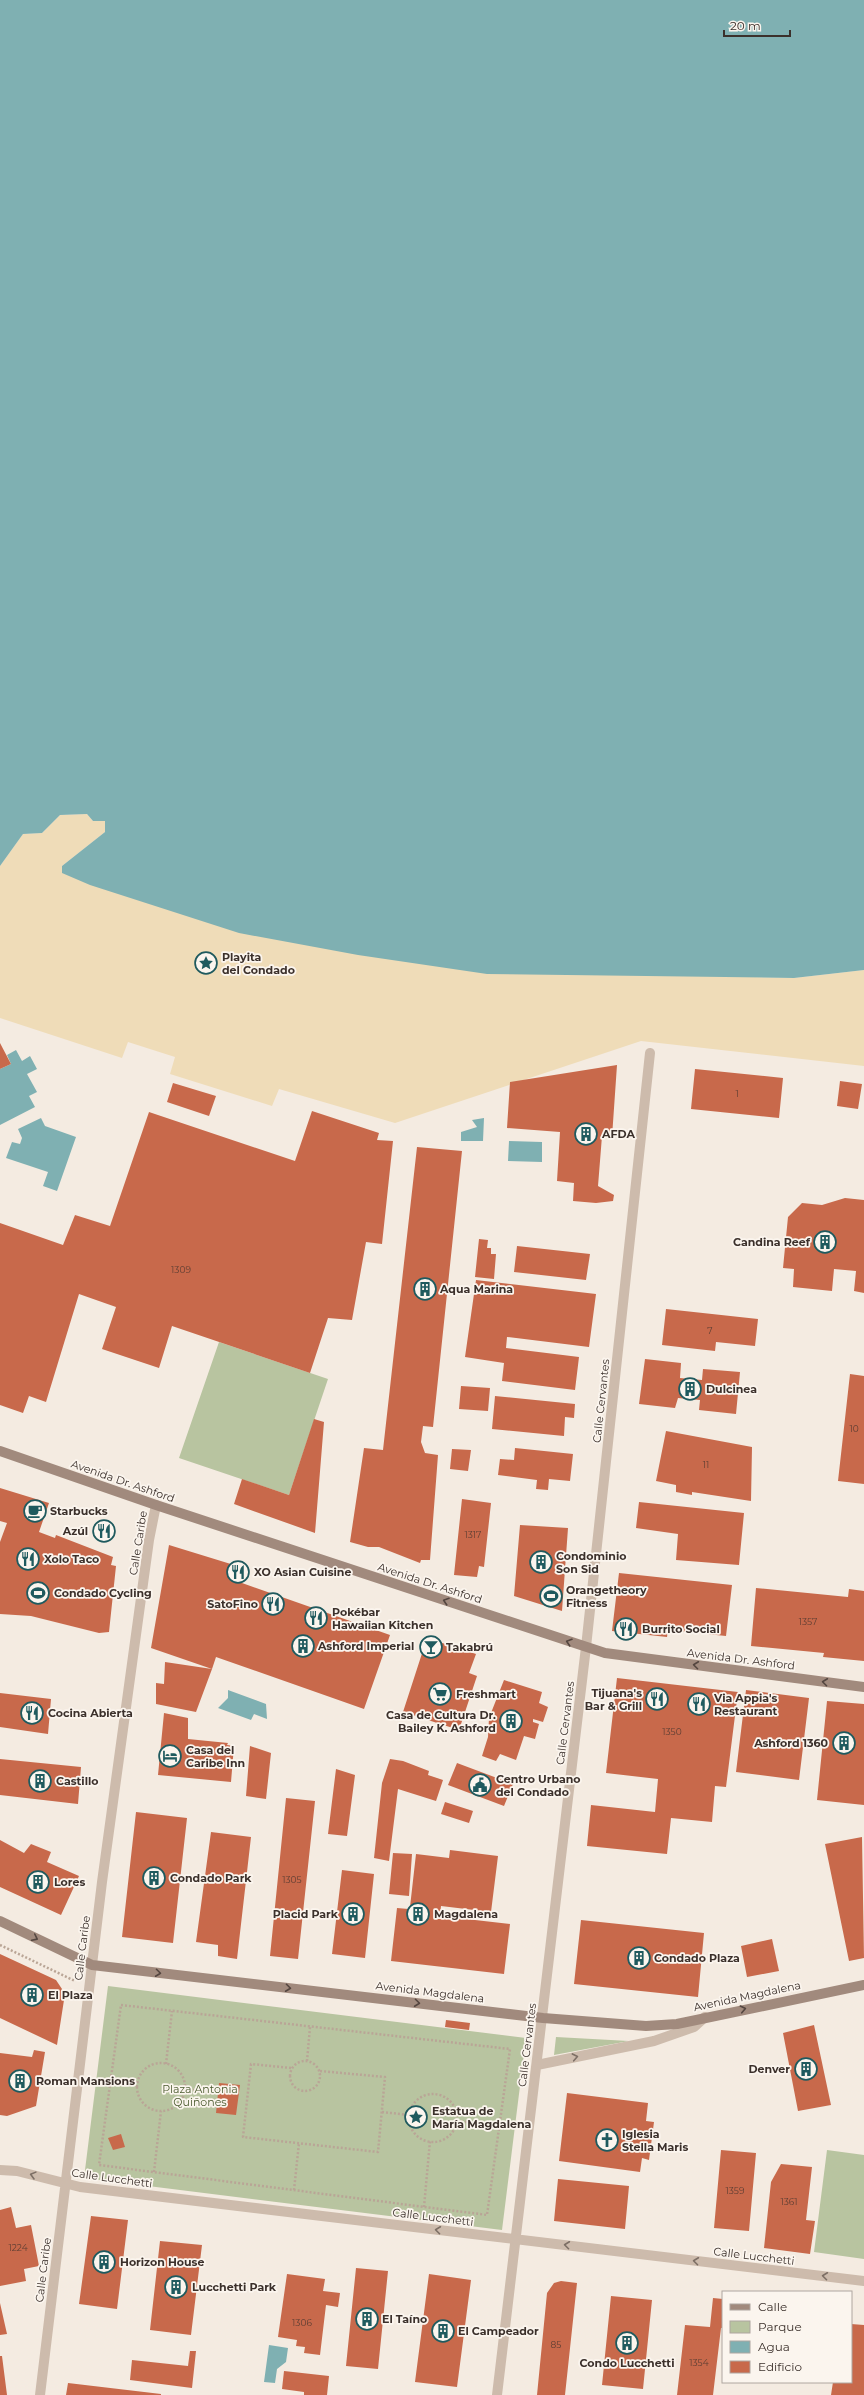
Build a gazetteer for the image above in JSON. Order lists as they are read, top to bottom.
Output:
{
  "streets": {
    "street": [
      "Calle Cervantes",
      "Avenida Dr. Ashford",
      "Calle Caribe",
      "Avenida Magdalena",
      "Calle Lucchetti"
    ]
  },
  "crossings": [
    ["Calle Cervantes", "Avenida Dr. Ashford"],
    ["Calle Cervantes", "Avenida Magdalena"],
    ["Calle Cervantes", "Calle Lucchetti"],
    ["Avenida Dr. Ashford", "Calle Caribe"],
    ["Calle Caribe", "Avenida Magdalena"],
    ["Calle Caribe", "Calle Lucchetti"]
  ],
  "one_way": ["Avenida Dr. Ashford", "Avenida Magdalena", "Calle Lucchetti"],
  "parks": ["Plaza Antonia Quiñones"],
  "places": {
    "place": ["Playita del Condado", "Estatua de María Magdalena"],
    "building": [
      "AFDA",
      "Candina Reef",
      "Aqua Marina",
      "Dulcinea",
      "Condominio Son Sid",
      "Ashford Imperial",
      "Casa de Cultura Dr. Bailey K. Ashford",
      "Ashford 1360",
      "Castillo",
      "Condado Park",
      "Lores",
      "Placid Park",
      "Magdalena",
      "Condado Plaza",
      "El Plaza",
      "Denver",
      "Roman Mansions",
      "Horizon House",
      "Lucchetti Park",
      "El Taíno",
      "El Campeador",
      "Condo Lucchetti"
    ],
    "cafe": ["Starbucks"],
    "restaurant": [
      "Azúl",
      "Xolo Taco",
      "XO Asian Cuisine",
      "SatoFino",
      "Pokébar Hawaiian Kitchen",
      "Burrito Social",
      "Tijuana's Bar & Grill",
      "Via Appia's Restaurant",
      "Cocina Abierta"
    ],
    "sports": ["Condado Cycling", "Orangetheory Fitness"],
    "bar": ["Takabrú"],
    "supermarket": ["Freshmart"],
    "hotel": ["Casa del Caribe Inn"],
    "public building": ["Centro Urbano del Condado"],
    "church": ["Iglesia Stella Maris"]
  },
  "house_numbers": [
    "1",
    "1309",
    "7",
    "10",
    "11",
    "1317",
    "1357",
    "1350",
    "1305",
    "1359",
    "1361",
    "1224",
    "1306",
    "85",
    "1354"
  ],
  "legend": [
    "Calle",
    "Parque",
    "Agua",
    "Edificio"
  ],
  "scale_bar": "20 m"
}
